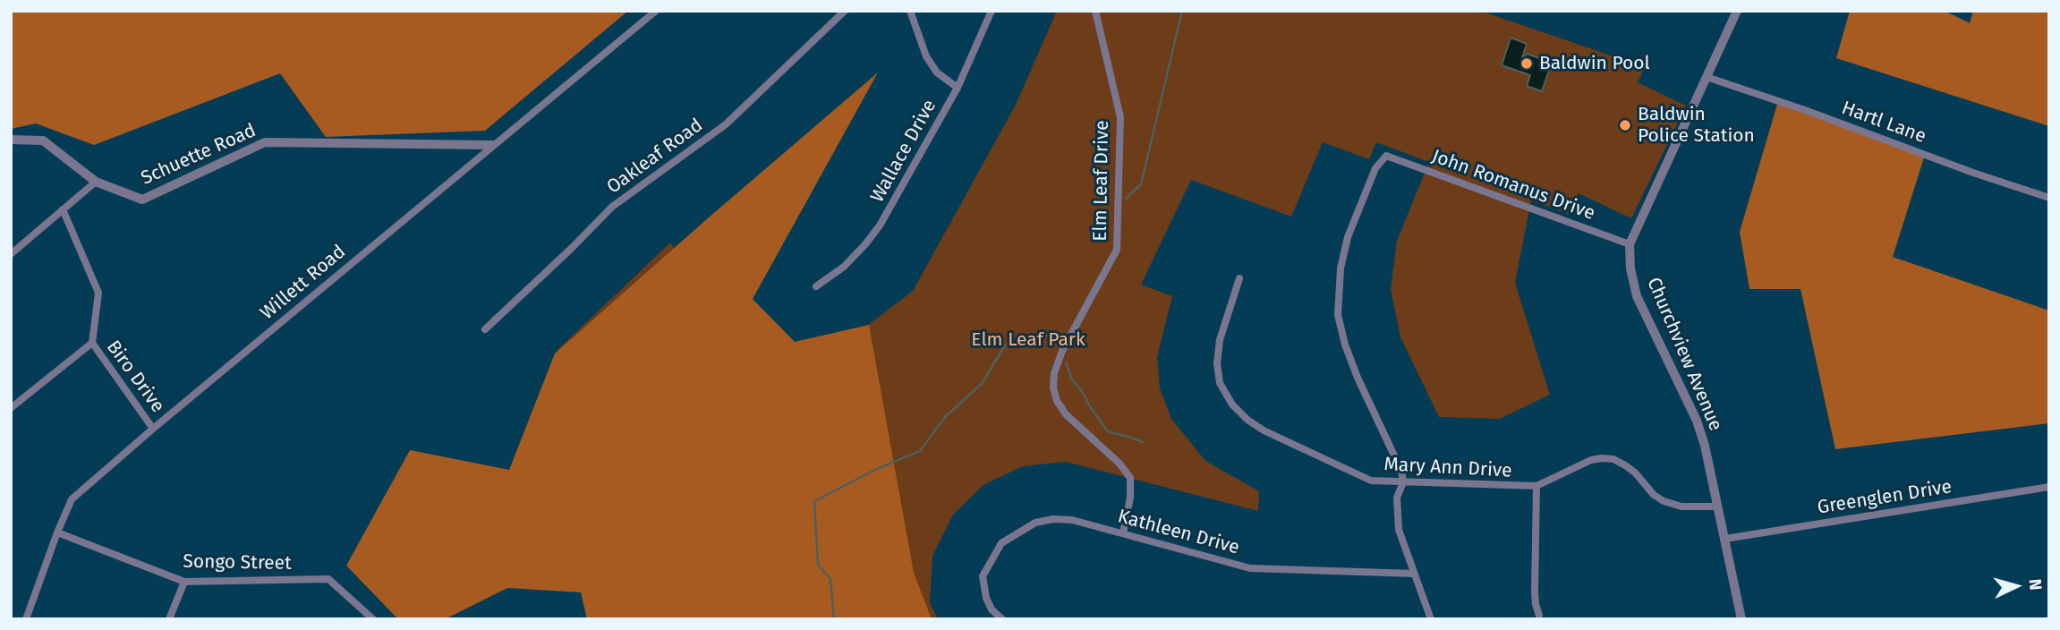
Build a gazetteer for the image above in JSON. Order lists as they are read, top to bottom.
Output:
{
  "streets": {
    "street": [
      "Hartl Lane",
      "Wallace Drive",
      "Schuette Road",
      "Oakleaf Road",
      "Elm Leaf Drive",
      "John Romanus Drive",
      "Willett Road",
      "Churchview Avenue",
      "Biro Drive",
      "Mary Ann Drive",
      "Greenglen Drive",
      "Kathleen Drive",
      "Songo Street"
    ]
  },
  "crossings": [
    ["Hartl Lane", "Churchview Avenue"],
    ["Schuette Road", "Willett Road"],
    ["Elm Leaf Drive", "Kathleen Drive"],
    ["John Romanus Drive", "Churchview Avenue"],
    ["John Romanus Drive", "Mary Ann Drive"],
    ["Willett Road", "Biro Drive"],
    ["Willett Road", "Songo Street"],
    ["Churchview Avenue", "Mary Ann Drive"],
    ["Churchview Avenue", "Greenglen Drive"]
  ],
  "parks": ["Elm Leaf Park"],
  "places": ["Baldwin Pool", "Baldwin Police Station"],
  "north": "right"
}
